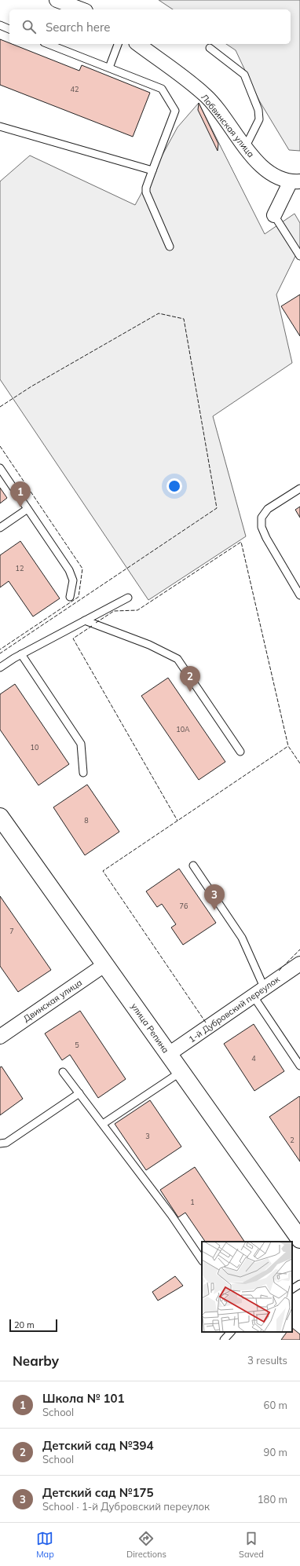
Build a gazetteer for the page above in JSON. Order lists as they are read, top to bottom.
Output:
{
  "streets": {
    "main road": ["улица Репина"],
    "street": ["Лобвинская улица", "Двинская улица", "1-й Дубровский переулок"]
  },
  "crossings": [
    ["Двинская улица", "улица Репина"],
    ["1-й Дубровский переулок", "улица Репина"]
  ],
  "house_numbers": [
    "42",
    "12",
    "10А",
    "10",
    "8",
    "76",
    "7",
    "5",
    "4",
    "3",
    "2",
    "1"
  ],
  "scale_bar": "20 m",
  "page": {
    "search": "Search here",
    "pins": ["1", "2", "3"],
    "scale": "20 m",
    "heading": ["Nearby", "3 results"],
    "list": [
      {
        "mark": "1",
        "name": "Школа № 101",
        "note": "School",
        "value": "60 m"
      },
      {
        "mark": "2",
        "name": "Детский сад №394",
        "note": "School",
        "value": "90 m"
      },
      {
        "mark": "3",
        "name": "Детский сад №175",
        "note": "School · 1-й Дубровский переулок",
        "value": "180 m"
      }
    ],
    "nav": ["Map", "Directions", "Saved"]
  }
}
